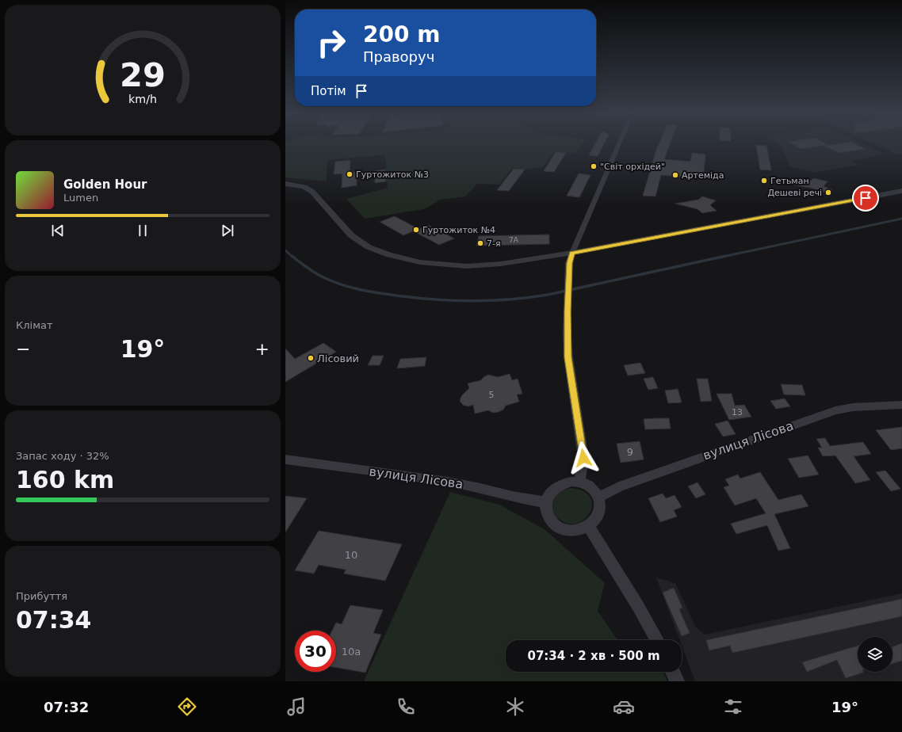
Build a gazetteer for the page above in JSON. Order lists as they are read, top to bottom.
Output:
{
  "streets": {
    "street": ["вулиця Лісова"]
  },
  "places": [
    "\"Світ орхідей\"",
    "Гуртожиток №3",
    "Артеміда",
    "Гетьман",
    "Дешеві речі",
    "Гуртожиток №4",
    "7-я",
    "Лісовий"
  ],
  "house_numbers": [
    "7А",
    "5",
    "13",
    "9",
    "10",
    "10а"
  ],
  "page": {
    "turn": ["200 m", "Праворуч"],
    "then": "Потім",
    "song": ["Golden Hour", "Lumen"],
    "tile": [
      "Клімат",
      ["Запас ходу · 32%", "160 km"],
      ["Прибуття", "07:34"]
    ],
    "heat": ["−", "19°", "+"],
    "limit": "30",
    "trip": "07:34 · 2 хв · 500 m",
    "tabs": ["07:32", "19°"],
    "gauge": ["29", "km/h"]
  }
}
